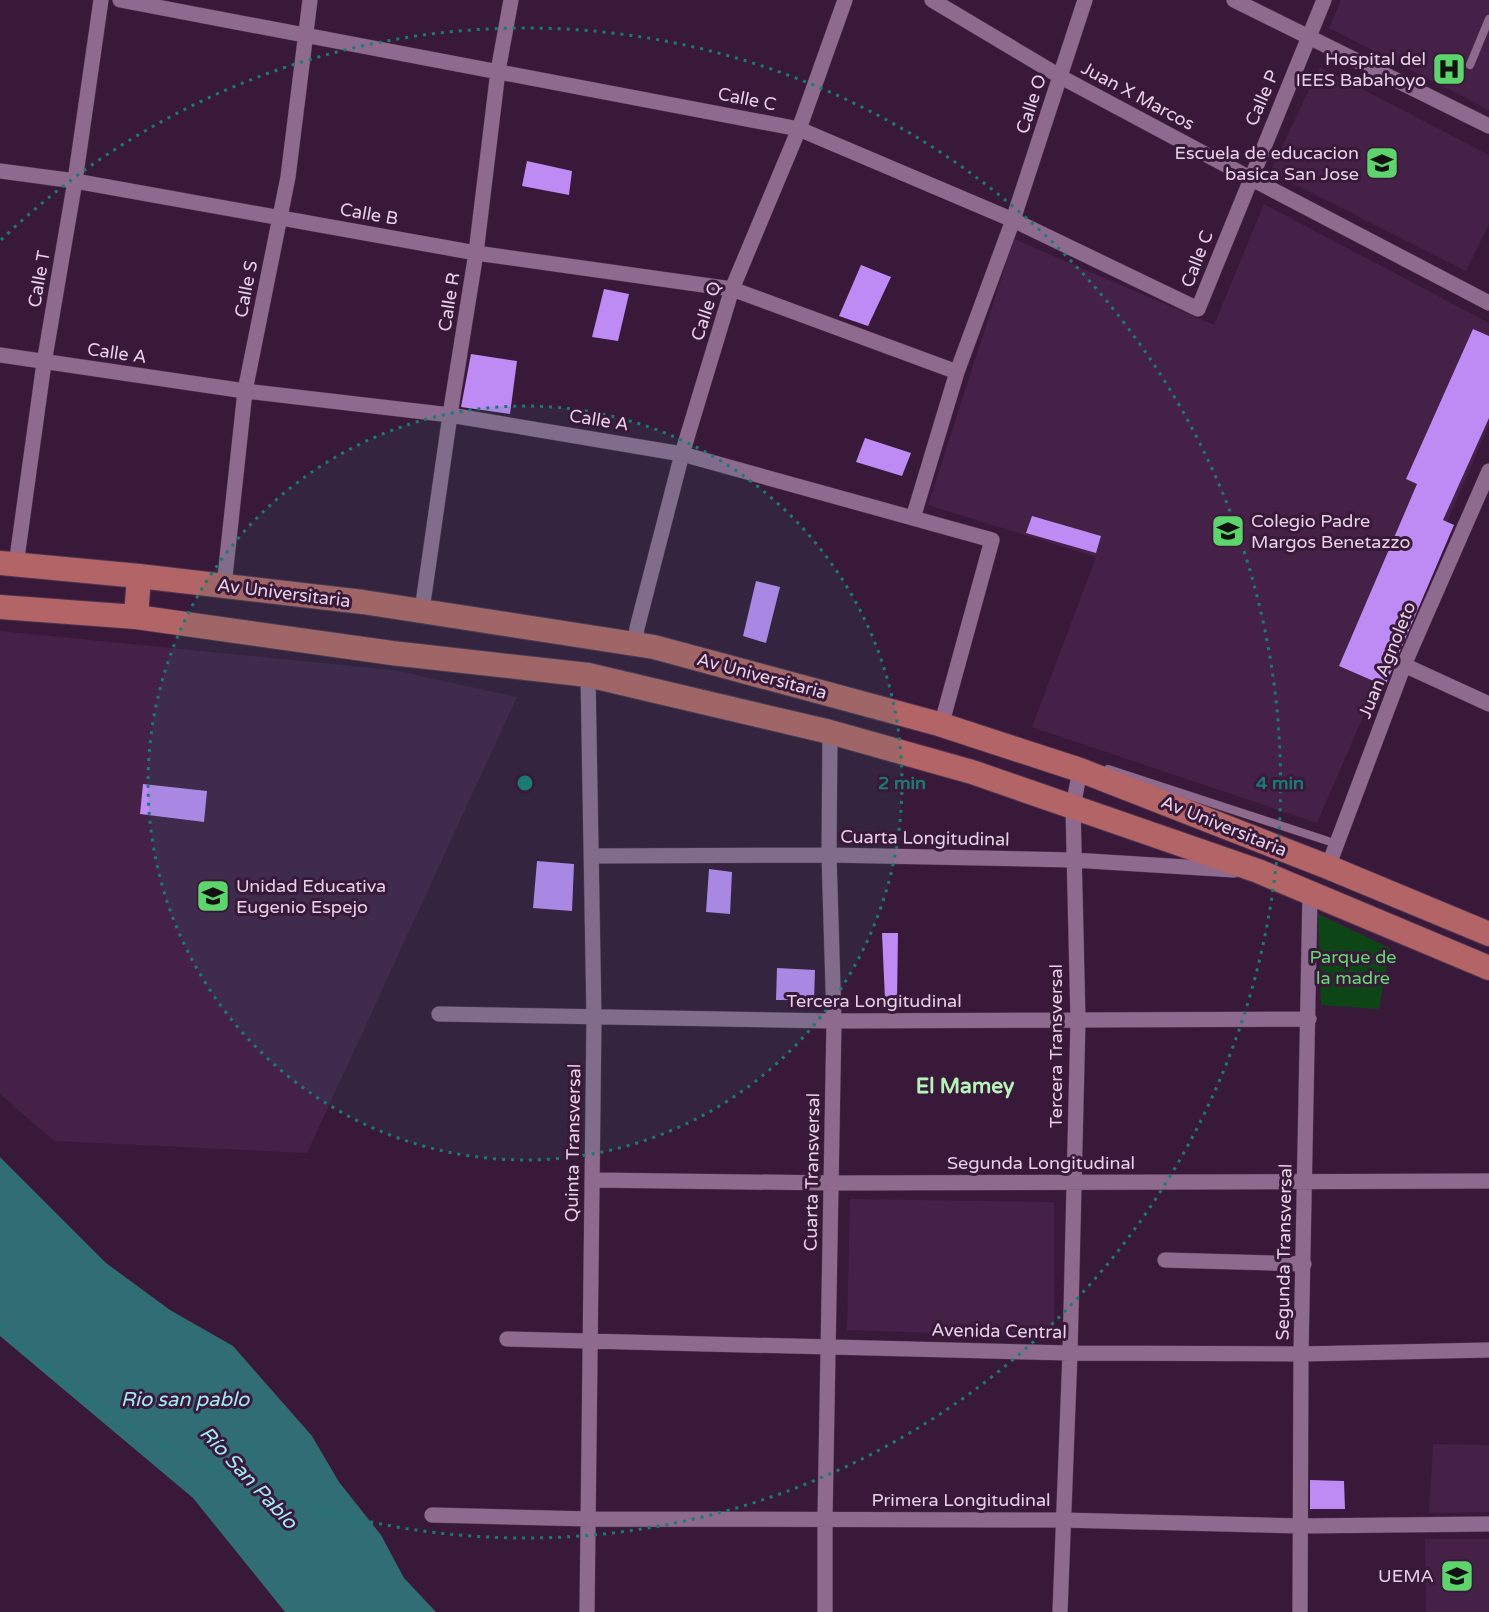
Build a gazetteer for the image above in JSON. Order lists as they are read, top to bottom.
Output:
{
  "streets": {
    "highway": ["Av Universitaria"],
    "street": [
      "Juan X Marcos",
      "Calle P",
      "Calle C",
      "Calle O",
      "Calle B",
      "Calle T",
      "Calle S",
      "Calle R",
      "Calle Q",
      "Calle A",
      "Juan Agnoleto",
      "Cuarta Longitudinal",
      "Tercera Longitudinal",
      "Tercera Transversal",
      "Quinta Transversal",
      "Segunda Longitudinal",
      "Cuarta Transversal",
      "Segunda Transversal",
      "Avenida Central",
      "Primera Longitudinal"
    ]
  },
  "crossings": [
    ["Juan X Marcos", "Calle P"],
    ["Juan X Marcos", "Calle C"],
    ["Juan X Marcos", "Calle O"],
    ["Calle P", "Calle C"],
    ["Calle C", "Calle O"],
    ["Calle C", "Calle S"],
    ["Calle C", "Calle R"],
    ["Calle C", "Calle Q"],
    ["Calle O", "Calle B"],
    ["Calle O", "Calle A"],
    ["Calle B", "Calle T"],
    ["Calle B", "Calle S"],
    ["Calle B", "Calle R"],
    ["Calle B", "Calle Q"],
    ["Calle T", "Calle A"],
    ["Calle T", "Av Universitaria"],
    ["Calle S", "Calle A"],
    ["Calle S", "Av Universitaria"],
    ["Calle R", "Calle A"],
    ["Calle R", "Av Universitaria"],
    ["Calle Q", "Calle A"],
    ["Calle Q", "Av Universitaria"],
    ["Calle A", "Av Universitaria"],
    ["Av Universitaria", "Juan Agnoleto"],
    ["Av Universitaria", "Cuarta Longitudinal"],
    ["Av Universitaria", "Tercera Transversal"],
    ["Av Universitaria", "Quinta Transversal"],
    ["Av Universitaria", "Cuarta Transversal"],
    ["Av Universitaria", "Segunda Transversal"],
    ["Cuarta Longitudinal", "Tercera Transversal"],
    ["Cuarta Longitudinal", "Quinta Transversal"],
    ["Cuarta Longitudinal", "Cuarta Transversal"],
    ["Tercera Longitudinal", "Tercera Transversal"],
    ["Tercera Longitudinal", "Quinta Transversal"],
    ["Tercera Longitudinal", "Cuarta Transversal"],
    ["Tercera Longitudinal", "Segunda Transversal"],
    ["Tercera Transversal", "Segunda Longitudinal"],
    ["Tercera Transversal", "Avenida Central"],
    ["Tercera Transversal", "Primera Longitudinal"],
    ["Quinta Transversal", "Segunda Longitudinal"],
    ["Quinta Transversal", "Avenida Central"],
    ["Quinta Transversal", "Primera Longitudinal"],
    ["Segunda Longitudinal", "Cuarta Transversal"],
    ["Segunda Longitudinal", "Segunda Transversal"],
    ["Cuarta Transversal", "Avenida Central"],
    ["Cuarta Transversal", "Primera Longitudinal"],
    ["Segunda Transversal", "Avenida Central"],
    ["Segunda Transversal", "Primera Longitudinal"]
  ],
  "districts": ["El Mamey"],
  "water": ["Rio san pablo", "Río San Pablo"],
  "parks": ["Parque de la madre"],
  "places": {
    "hospital": ["Hospital del IEES Babahoyo"],
    "school or university": [
      "Escuela de educacion basica San Jose",
      "Colegio Padre Margos Benetazzo",
      "Unidad Educativa Eugenio Espejo",
      "UEMA"
    ]
  },
  "rings": ["2 min", "4 min"]
}
